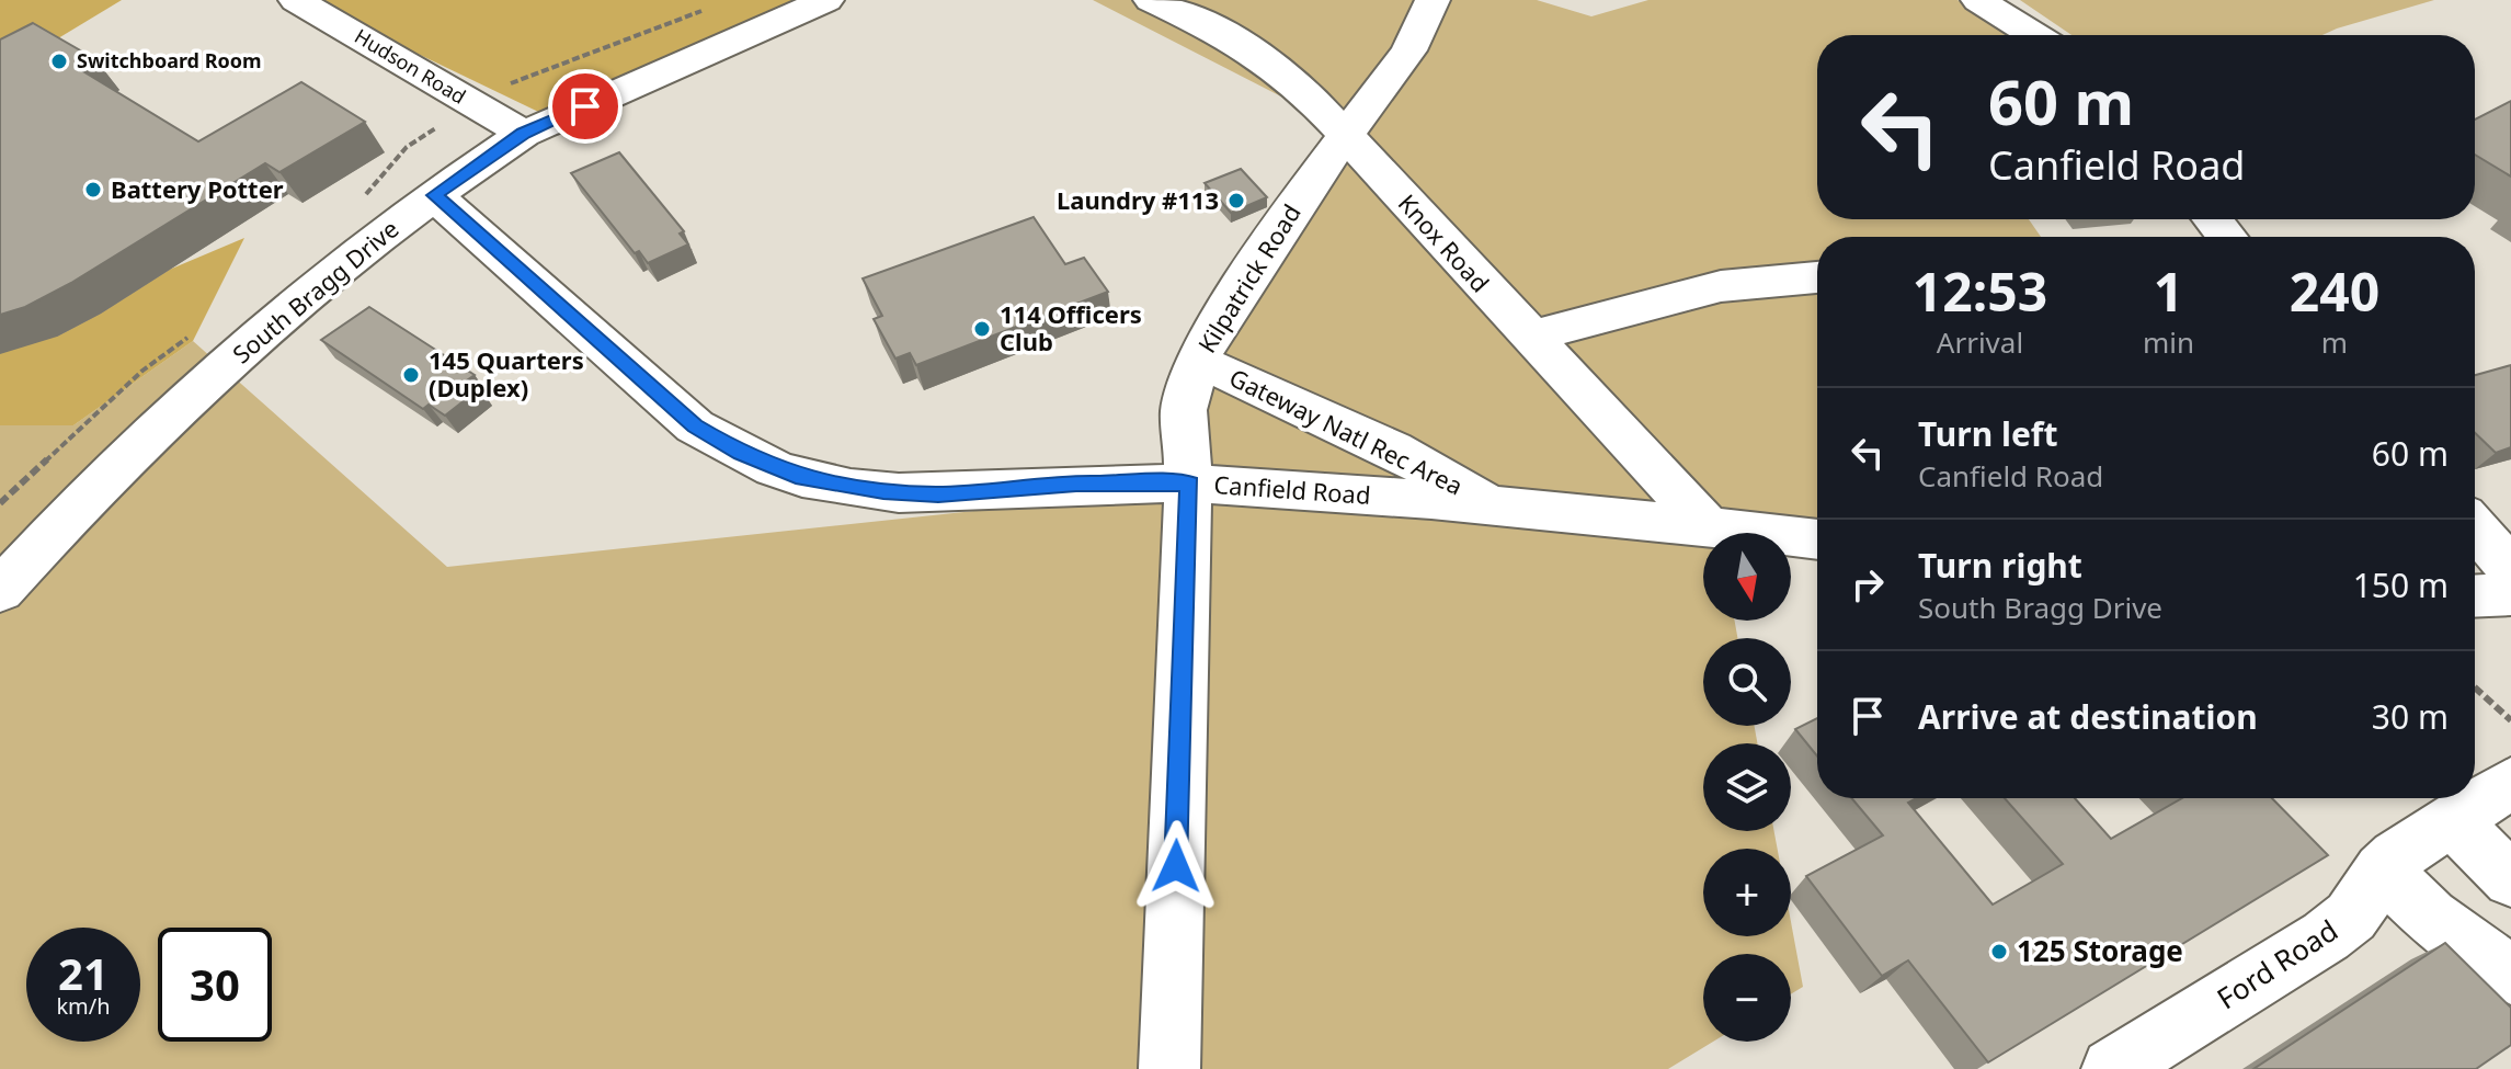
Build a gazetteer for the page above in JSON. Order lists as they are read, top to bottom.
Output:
{
  "streets": {
    "street": [
      "Hudson Road",
      "Knox Road",
      "Kilpatrick Road",
      "South Bragg Drive",
      "Gateway Natl Rec Area",
      "Canfield Road",
      "Ford Road"
    ]
  },
  "crossings": [
    ["Hudson Road", "South Bragg Drive"],
    ["Knox Road", "Kilpatrick Road"],
    ["Knox Road", "Canfield Road"],
    ["Kilpatrick Road", "Gateway Natl Rec Area"],
    ["Kilpatrick Road", "Canfield Road"],
    ["South Bragg Drive", "Canfield Road"],
    ["Gateway Natl Rec Area", "Canfield Road"]
  ],
  "places": [
    "Switchboard Room",
    "Battery Potter",
    "Laundry #113",
    "114 Officers Club",
    "145 Quarters (Duplex)",
    "125 Storage"
  ],
  "north": "bottom",
  "page": {
    "turn": ["60 m", "Canfield Road"],
    "eta": [
      "12:53",
      "Arrival",
      "1",
      "min",
      "240",
      "m"
    ],
    "list": [
      {
        "name": "Turn left",
        "note": "Canfield Road",
        "value": "60 m"
      },
      {
        "name": "Turn right",
        "note": "South Bragg Drive",
        "value": "150 m"
      },
      {
        "name": "Arrive at destination",
        "value": "30 m"
      }
    ],
    "map_buttons": ["+", "−"],
    "speed": "21 km/h",
    "limit": "30"
  }
}
